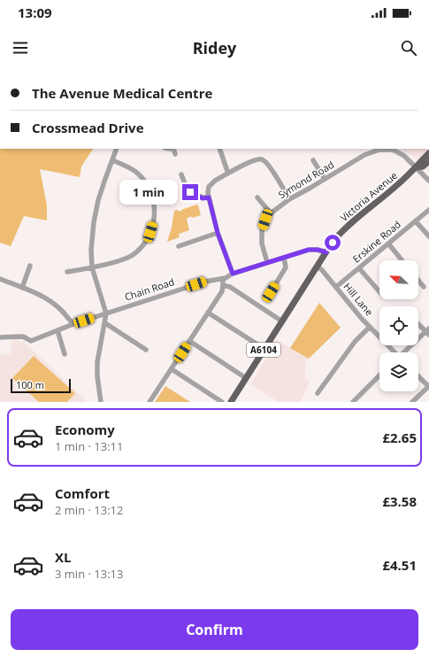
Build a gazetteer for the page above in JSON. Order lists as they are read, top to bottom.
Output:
{
  "streets": {
    "main road": ["Victoria Avenue", "A6104"],
    "street": [
      "Symond Road",
      "Erskine Road",
      "Chain Road",
      "Hill Lane"
    ]
  },
  "crossings": [
    ["Symond Road", "Victoria Avenue"],
    ["Symond Road", "Chain Road"],
    ["Victoria Avenue", "Chain Road"],
    ["Victoria Avenue", "Hill Lane"],
    ["Erskine Road", "Hill Lane"]
  ],
  "scale_bar": "100 m",
  "north": "top left",
  "page": {
    "status": "13:09",
    "header": "Ridey",
    "banner": ["The Avenue Medical Centre", "Crossmead Drive"],
    "bubble": "1 min",
    "scale": "100 m",
    "list": [
      {
        "name": "Economy",
        "note": "1 min · 13:11",
        "value": "£2.65"
      },
      {
        "name": "Comfort",
        "note": "2 min · 13:12",
        "value": "£3.58"
      },
      {
        "name": "XL",
        "note": "3 min · 13:13",
        "value": "£4.51"
      }
    ],
    "buttons": "Confirm"
  }
}
